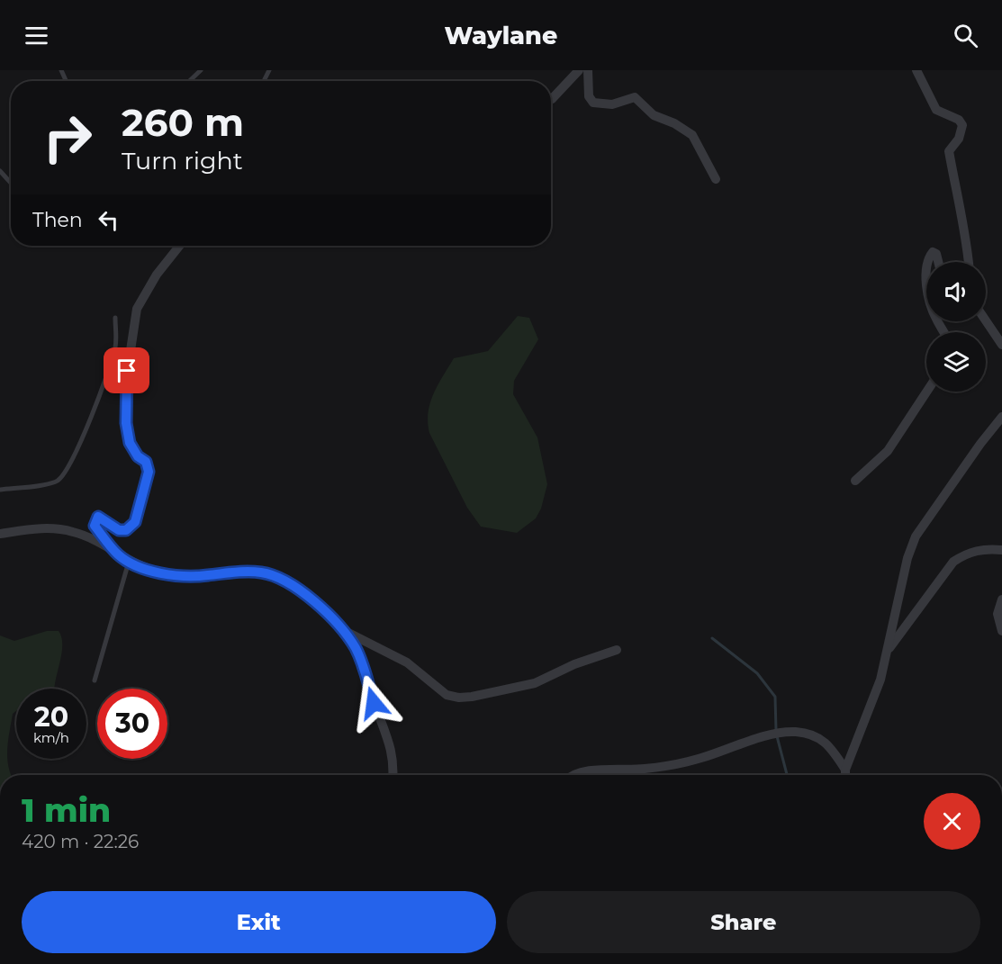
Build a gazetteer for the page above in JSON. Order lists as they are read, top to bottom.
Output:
{
  "page": {
    "header": "Waylane",
    "turn": ["260 m", "Turn right"],
    "then": "Then",
    "speed": "20 km/h",
    "limit": "30",
    "heading": ["1 min", "420 m · 22:26"],
    "buttons": ["Exit", "Share"]
  }
}
